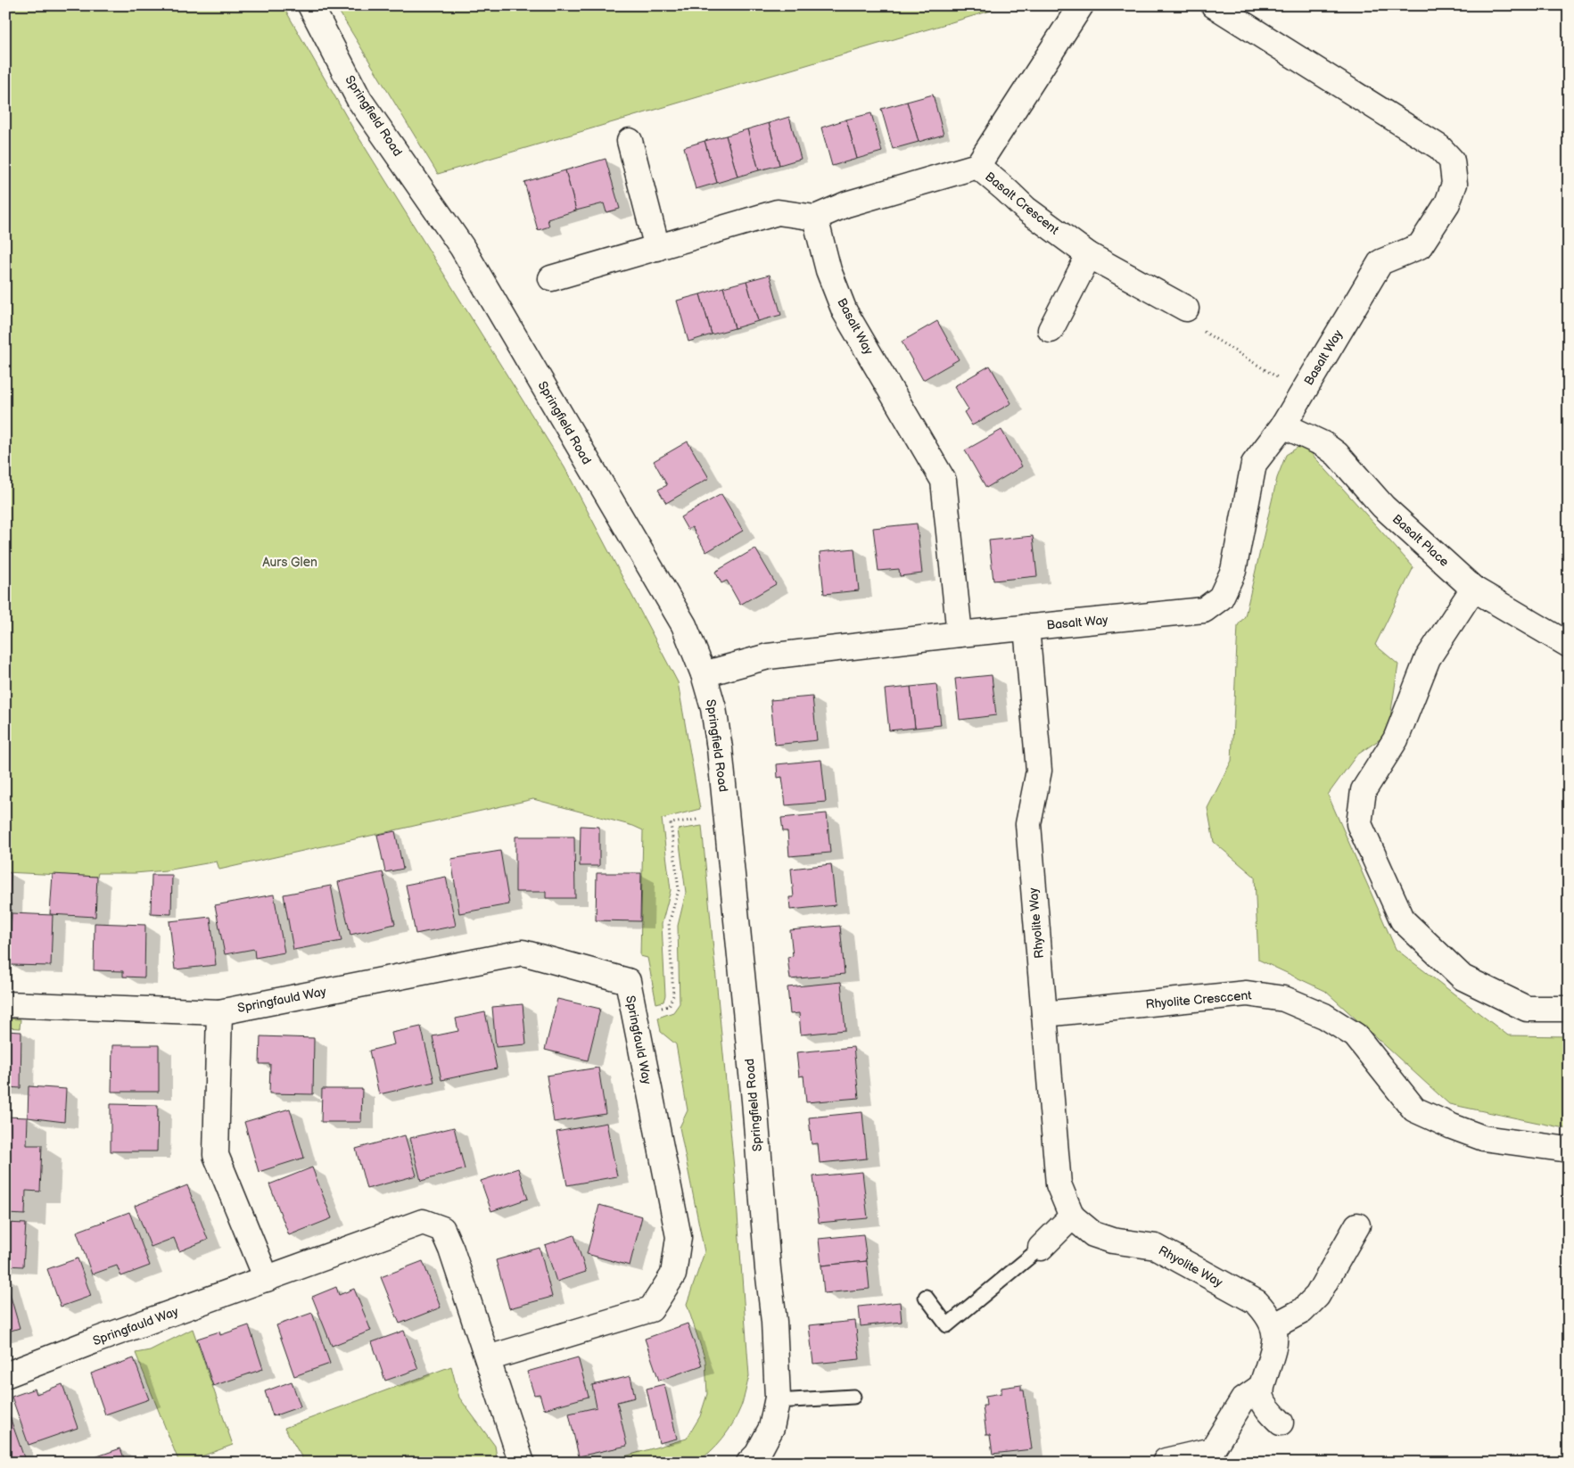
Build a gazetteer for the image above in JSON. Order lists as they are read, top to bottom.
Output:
{
  "streets": {
    "street": [
      "Springfield Road",
      "Basalt Crescent",
      "Basalt Way",
      "Basalt Place",
      "Rhyolite Way",
      "Springfauld Way",
      "Rhyolite Cresccent"
    ]
  },
  "crossings": [
    ["Springfield Road", "Basalt Way"],
    ["Basalt Way", "Basalt Place"],
    ["Basalt Way", "Rhyolite Way"],
    ["Rhyolite Way", "Rhyolite Cresccent"]
  ],
  "parks": ["Aurs Glen"]
}
